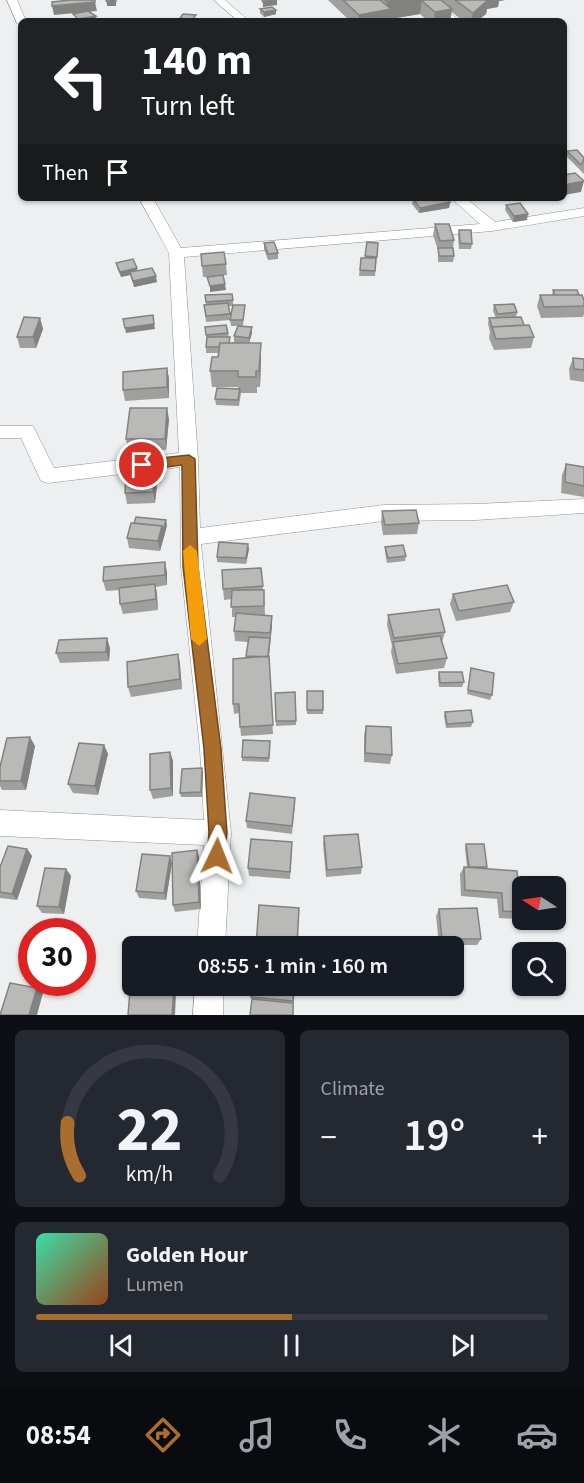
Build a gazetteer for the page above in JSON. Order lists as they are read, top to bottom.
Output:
{
  "north": "left",
  "page": {
    "turn": ["140 m", "Turn left"],
    "then": "Then",
    "limit": "30",
    "trip": "08:55 · 1 min · 160 m",
    "tile": "Climate",
    "heat": ["−", "19°", "+"],
    "song": ["Golden Hour", "Lumen"],
    "tabs": "08:54",
    "gauge": ["22", "km/h"]
  }
}
